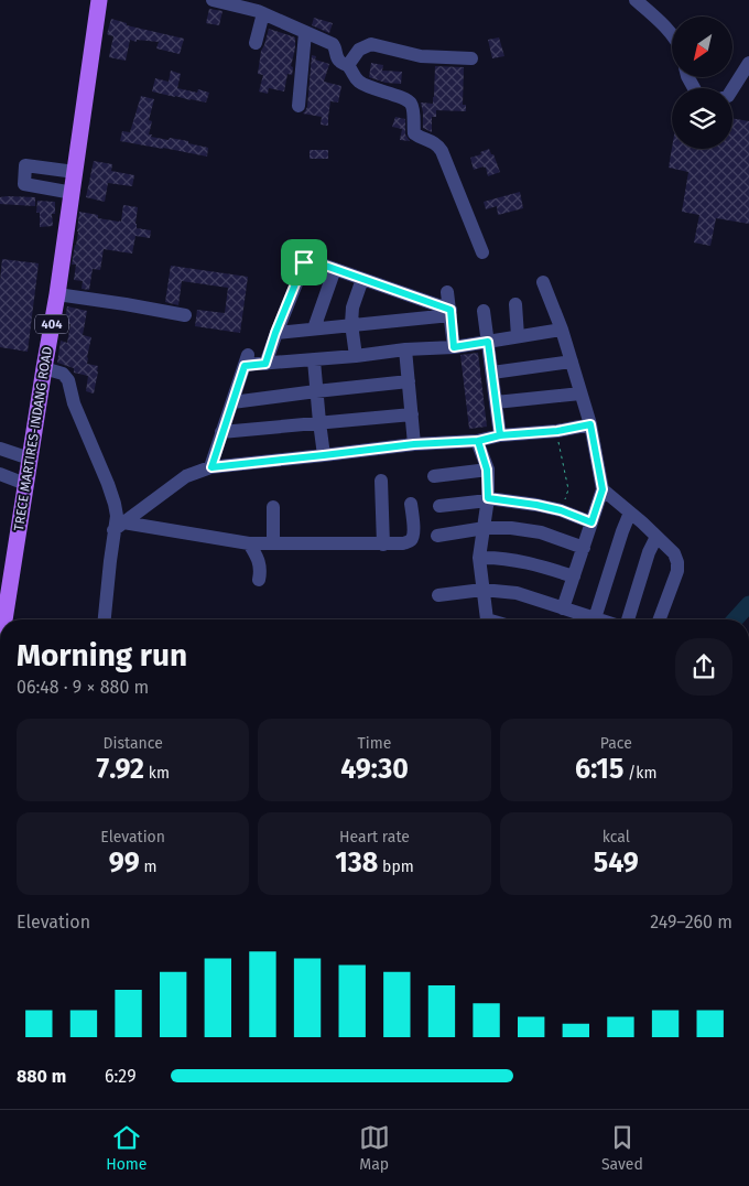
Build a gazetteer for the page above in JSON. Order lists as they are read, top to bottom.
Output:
{
  "streets": {
    "main road": ["404", "TRECE MARTIRES-INDANG ROAD"]
  },
  "north": "bottom left",
  "page": {
    "heading": ["Morning run", "06:48 · 9 × 880 m"],
    "stats": [
      ["Distance", "7.92 km"],
      ["Time", "49:30"],
      ["Pace", "6:15 /km"],
      ["Elevation", "99 m"],
      ["Heart rate", "138 bpm"],
      ["kcal", "549"]
    ],
    "chart": ["Elevation", "249–260 m"],
    "list": [
      {
        "name": "880 m",
        "note": "6:29"
      }
    ],
    "tabs": ["Home", "Map", "Saved"]
  }
}
